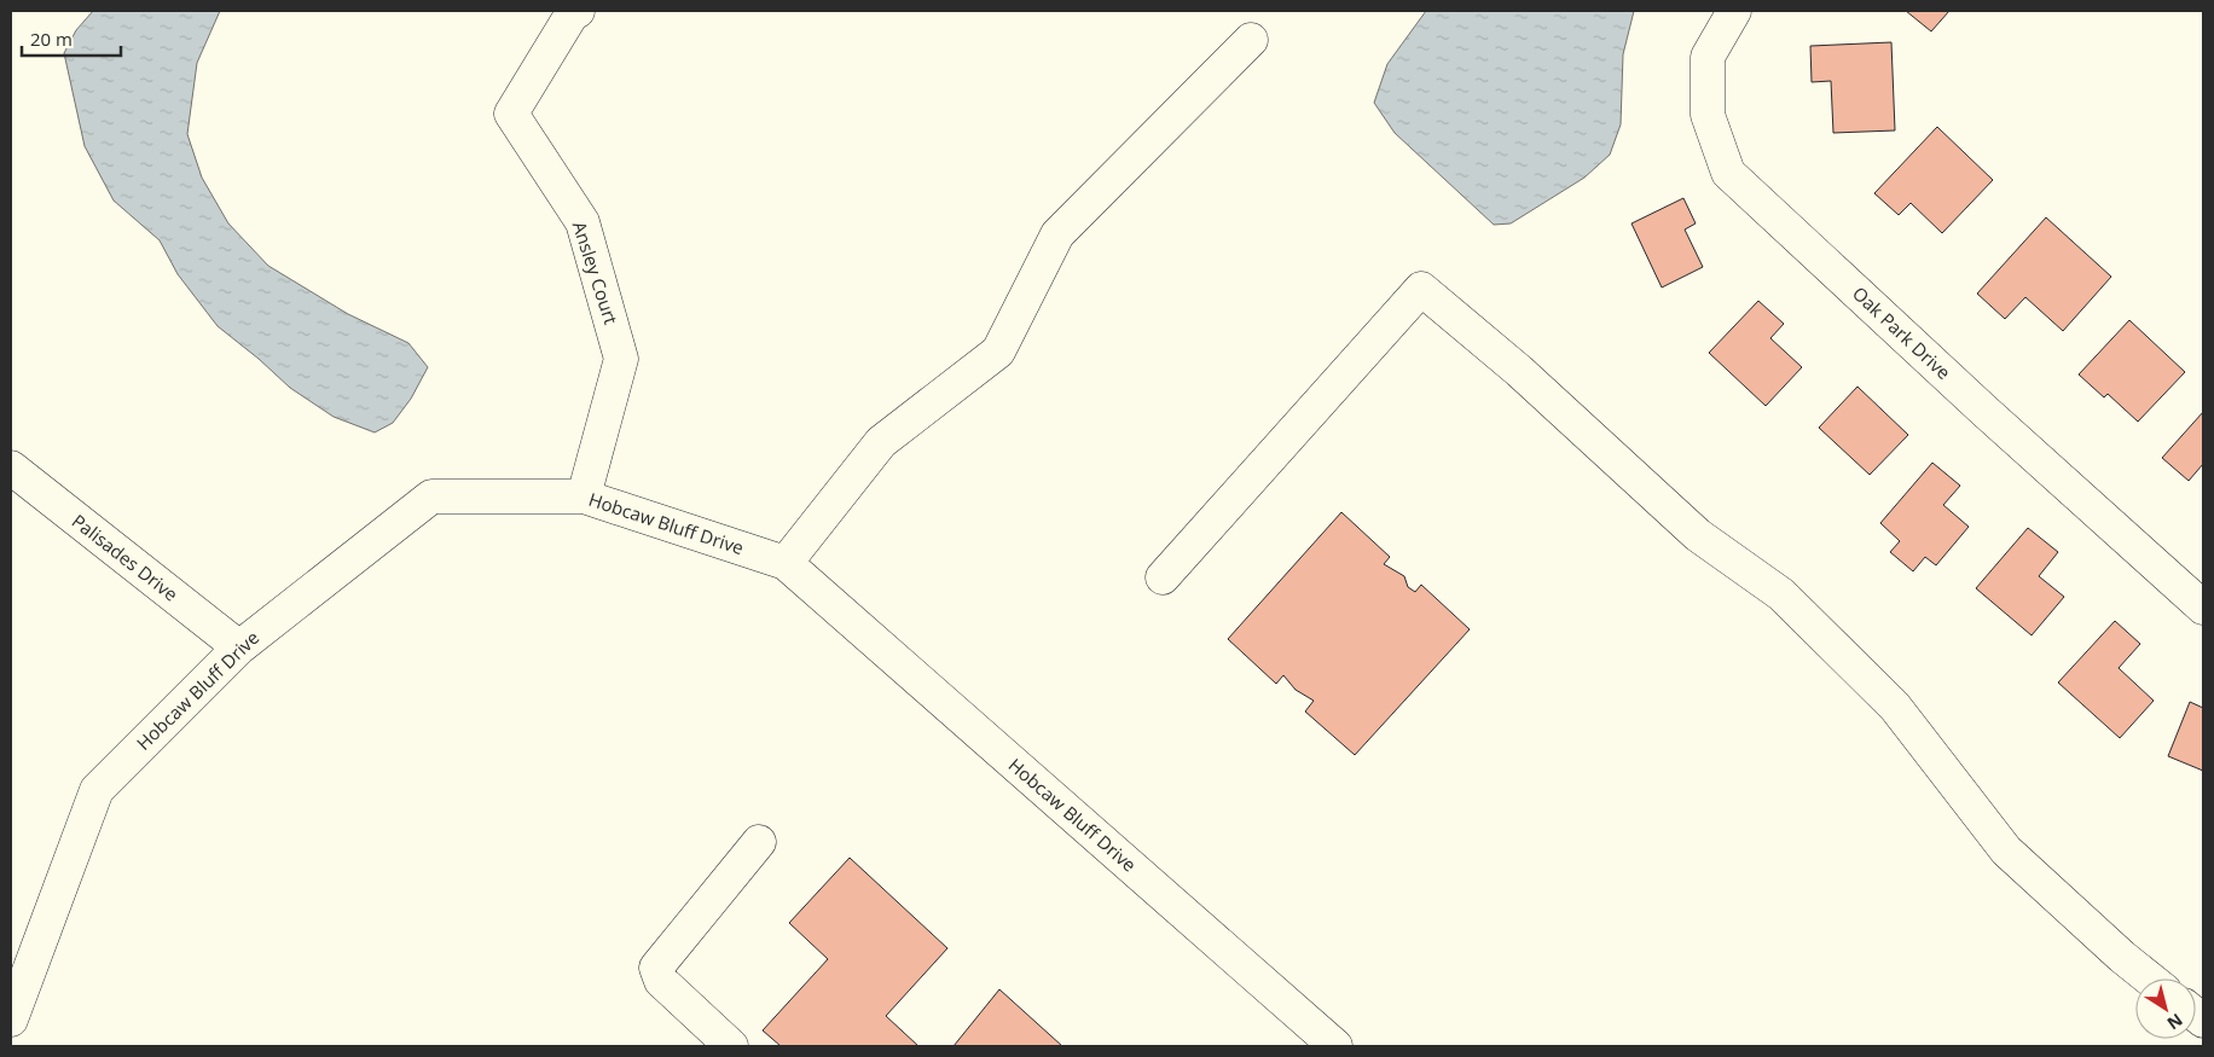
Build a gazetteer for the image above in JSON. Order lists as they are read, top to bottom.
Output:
{
  "streets": {
    "street": [
      "Ansley Court",
      "Oak Park Drive",
      "Hobcaw Bluff Drive",
      "Palisades Drive"
    ]
  },
  "crossings": [
    ["Ansley Court", "Hobcaw Bluff Drive"],
    ["Hobcaw Bluff Drive", "Palisades Drive"]
  ],
  "scale_bar": "20 m",
  "north": "bottom right"
}
